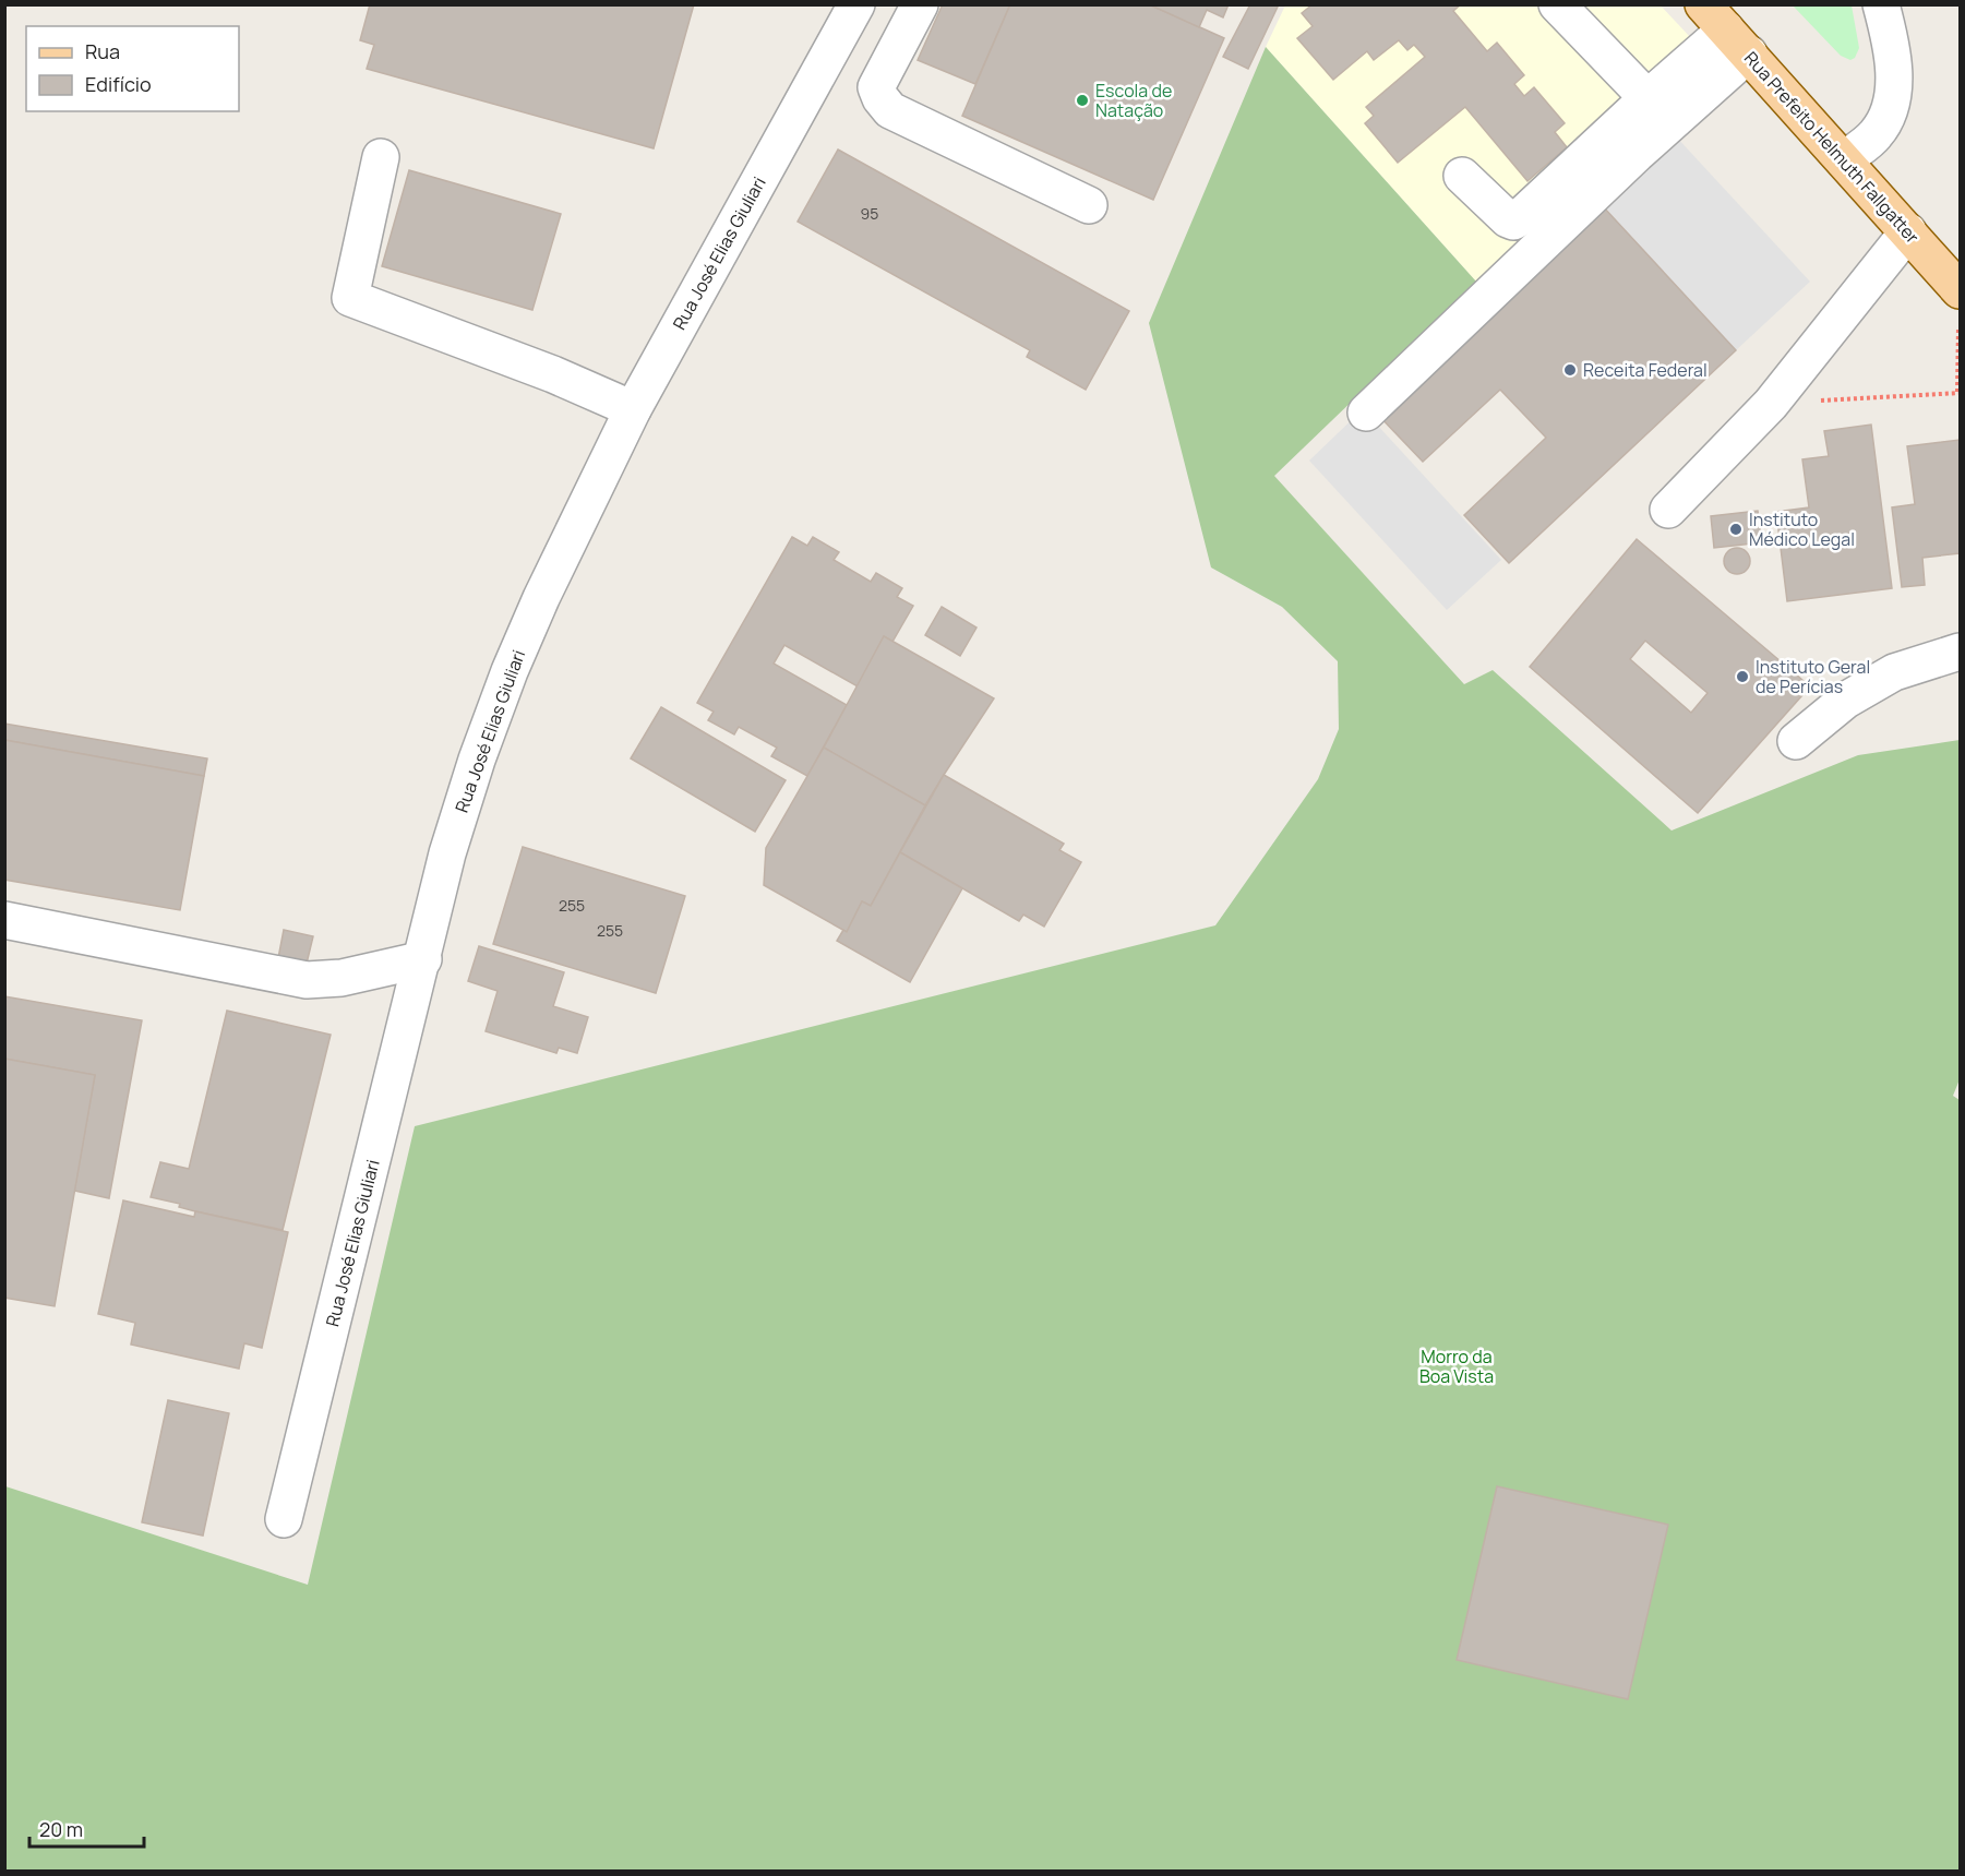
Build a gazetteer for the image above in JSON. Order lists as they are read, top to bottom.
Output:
{
  "streets": {
    "main road": ["Rua Prefeito Helmuth Fallgatter"],
    "street": ["Rua José Elias Giuliari"]
  },
  "parks": ["Morro da Boa Vista"],
  "places": [
    "Escola de Natação",
    "Receita Federal",
    "Instituto Médico Legal",
    "Instituto Geral de Perícias"
  ],
  "house_numbers": ["95", "255", "255"],
  "legend": ["Rua", "Edifício"],
  "scale_bar": "20 m"
}
